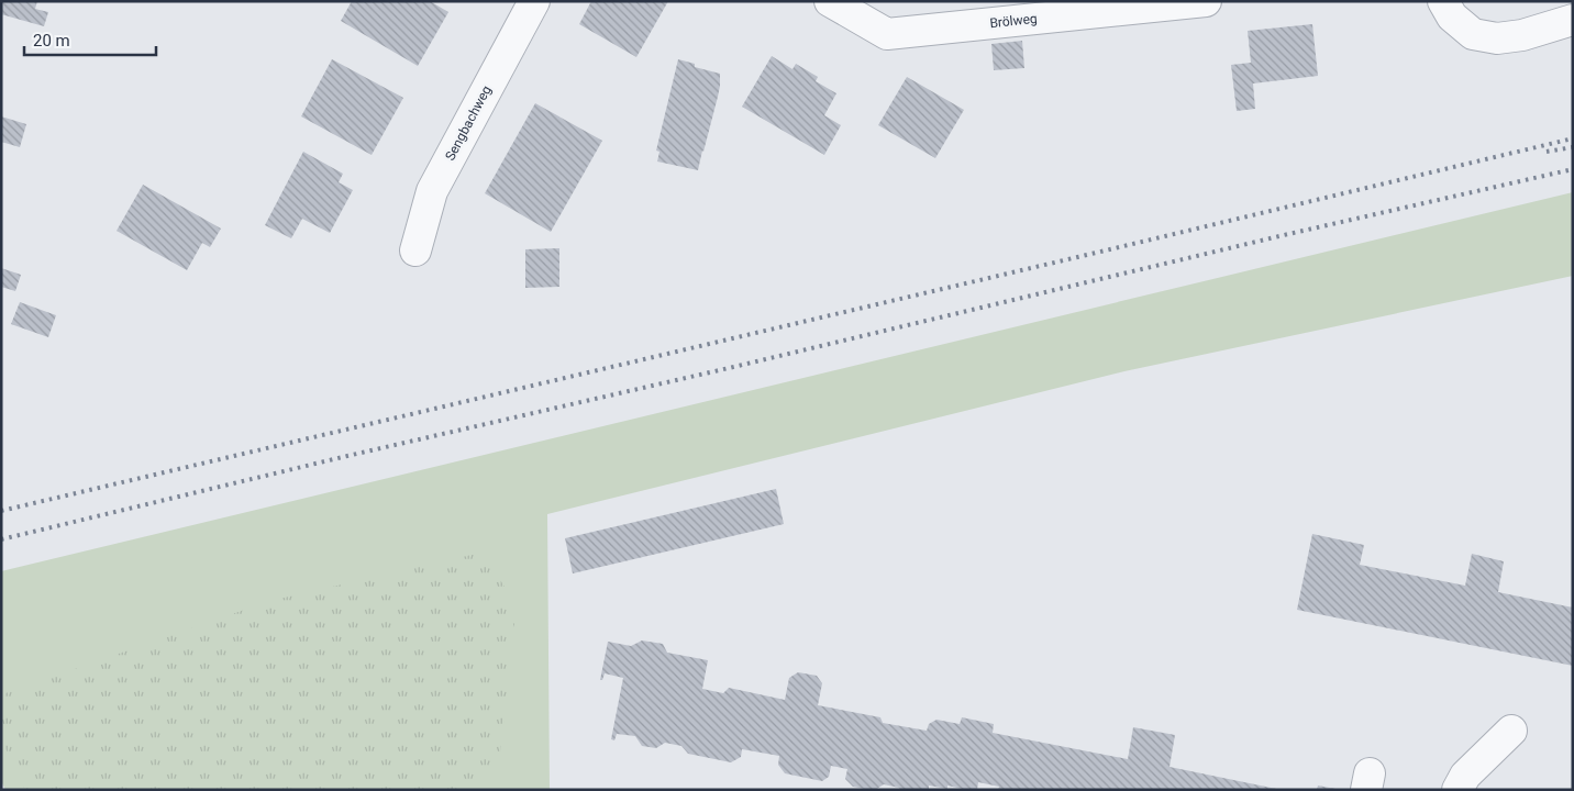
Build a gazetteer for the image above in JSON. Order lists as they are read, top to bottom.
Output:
{
  "streets": {
    "street": ["Brölweg", "Sengbachweg"]
  },
  "scale_bar": "20 m"
}
